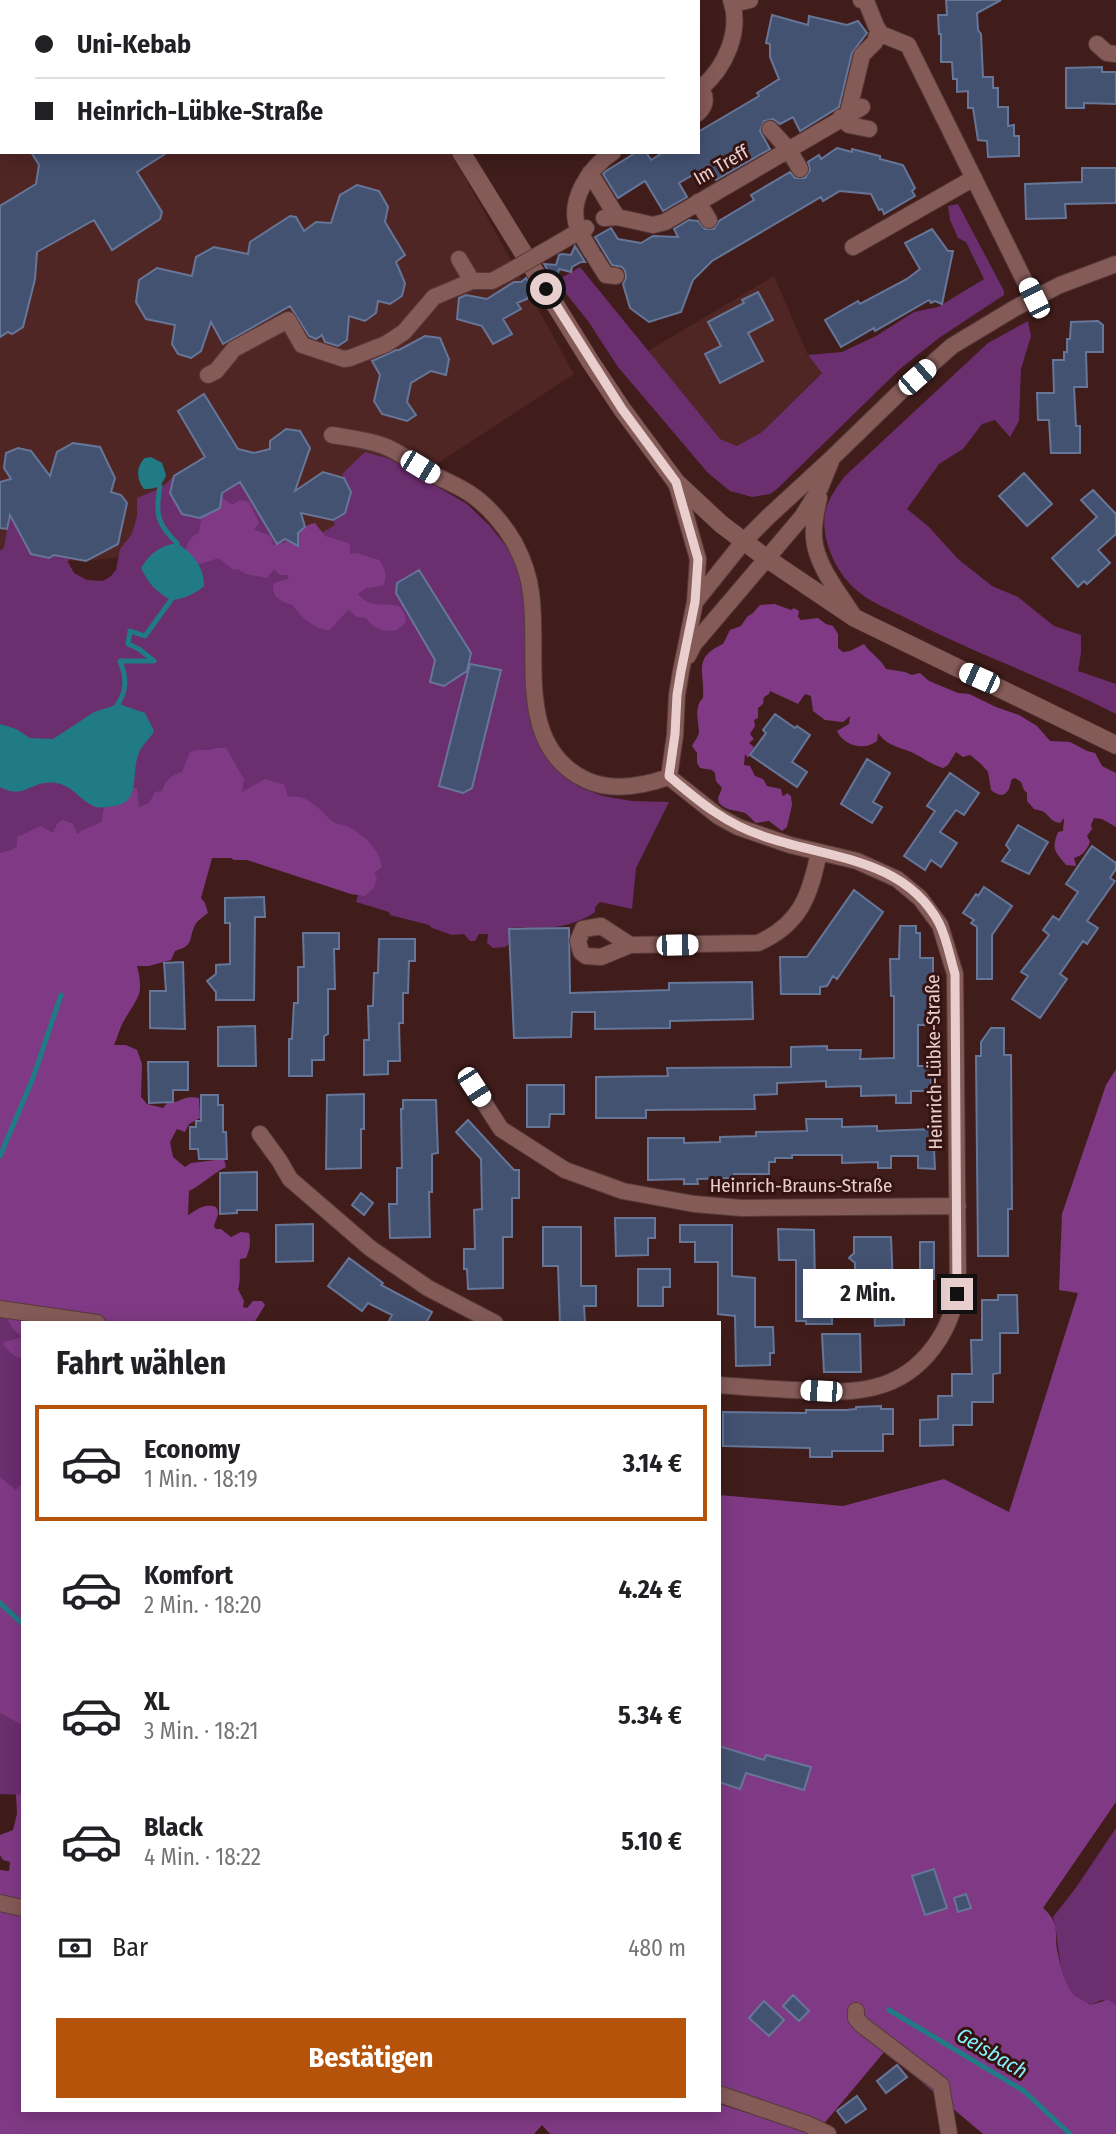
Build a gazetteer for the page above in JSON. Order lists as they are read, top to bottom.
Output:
{
  "streets": {
    "street": ["Im Treff", "Heinrich-Lübke-Straße", "Heinrich-Brauns-Straße"]
  },
  "crossings": [
    ["Heinrich-Lübke-Straße", "Heinrich-Brauns-Straße"]
  ],
  "water": ["Geisbach"],
  "page": {
    "banner": ["Uni-Kebab", "Heinrich-Lübke-Straße"],
    "bubble": "2 Min.",
    "heading": "Fahrt wählen",
    "list": [
      {
        "name": "Economy",
        "note": "1 Min. · 18:19",
        "value": "3.14 €"
      },
      {
        "name": "Komfort",
        "note": "2 Min. · 18:20",
        "value": "4.24 €"
      },
      {
        "name": "XL",
        "note": "3 Min. · 18:21",
        "value": "5.34 €"
      },
      {
        "name": "Black",
        "note": "4 Min. · 18:22",
        "value": "5.10 €"
      }
    ],
    "pay": ["Bar", "480 m"],
    "buttons": "Bestätigen"
  }
}
